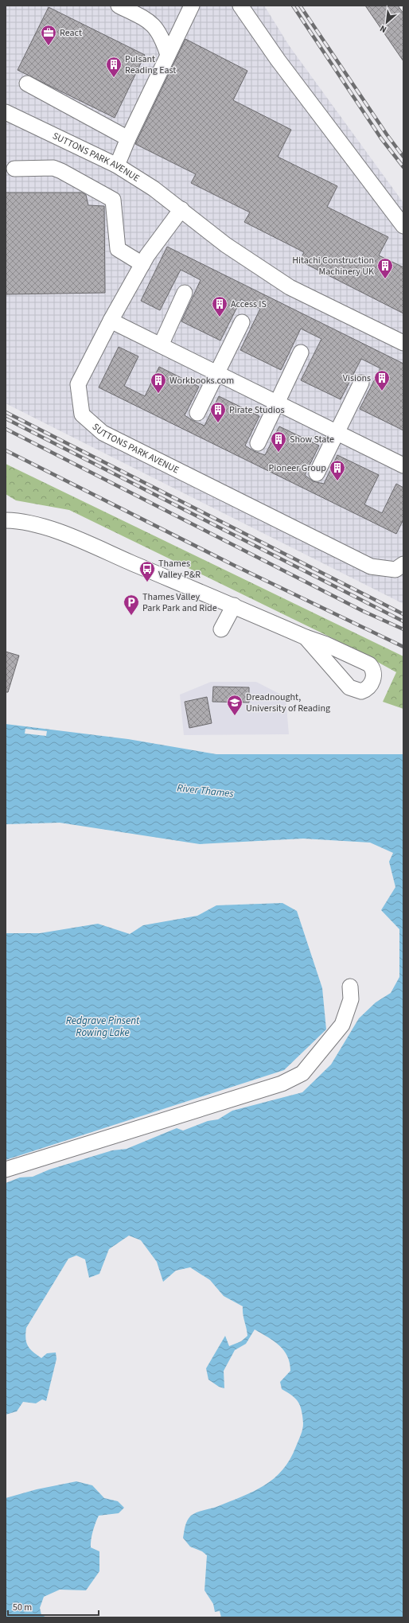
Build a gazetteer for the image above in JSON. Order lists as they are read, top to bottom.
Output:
{
  "streets": {
    "street": ["SUTTONS PARK AVENUE"]
  },
  "water": ["River Thames", "Redgrave Pinsent Rowing Lake"],
  "places": {
    "office": ["React"],
    "building": [
      "Pulsant Reading East",
      "Hitachi Construction Machinery UK",
      "Access IS",
      "Visions",
      "Workbooks.com",
      "Pirate Studios",
      "Show State",
      "Pioneer Group"
    ],
    "bus stop": ["Thames Valley P&R"],
    "parking": ["Thames Valley Park Park and Ride"],
    "school or university": ["Dreadnought, University of Reading"]
  },
  "scale_bar": "50 m",
  "north": "bottom left"
}
